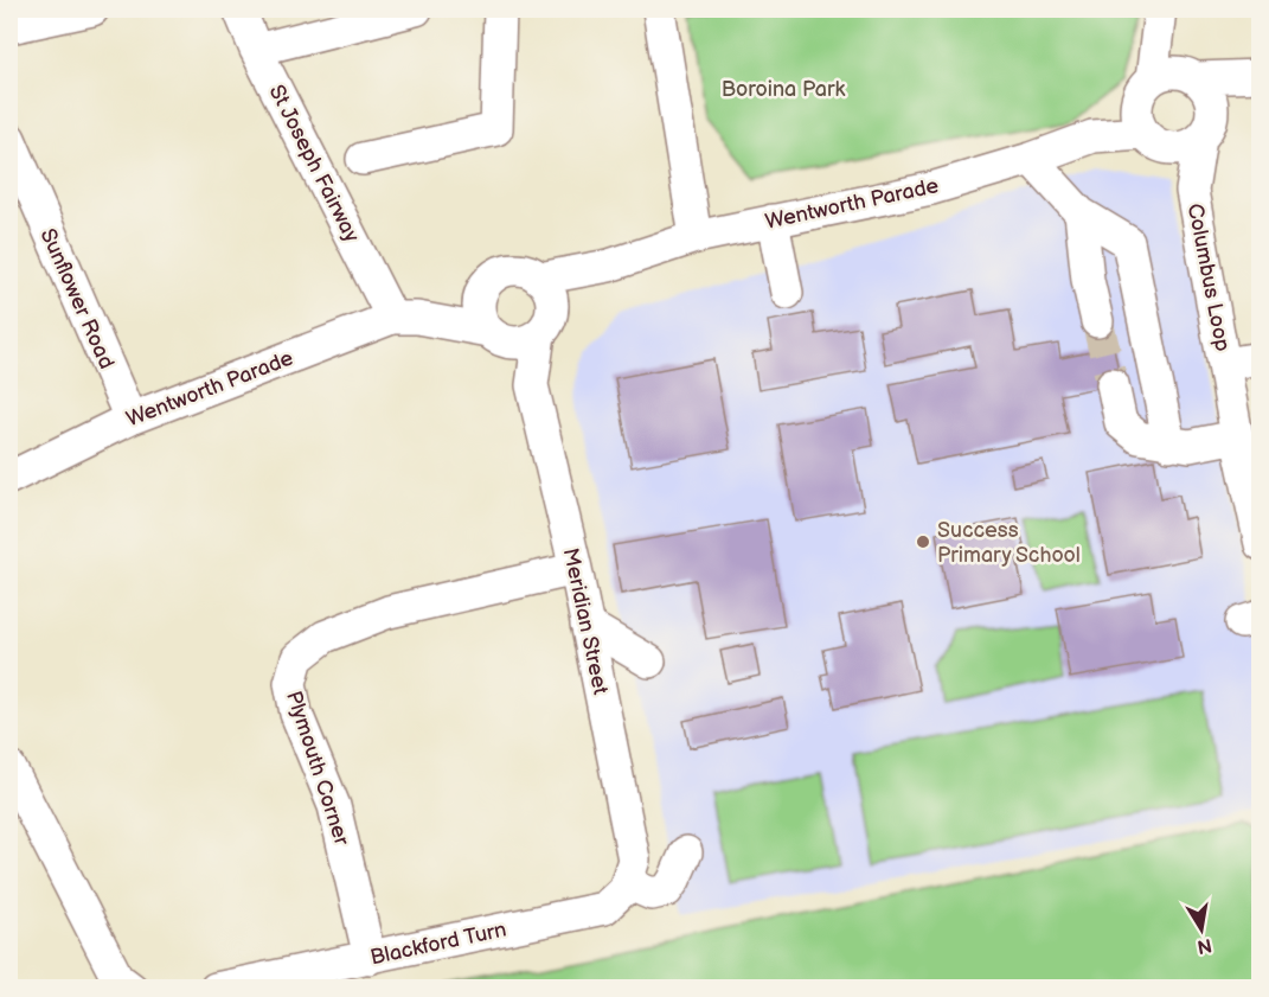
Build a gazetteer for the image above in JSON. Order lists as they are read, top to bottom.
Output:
{
  "streets": {
    "street": [
      "St Joseph Fairway",
      "Wentworth Parade",
      "Columbus Loop",
      "Sunflower Road",
      "Meridian Street",
      "Plymouth Corner",
      "Blackford Turn"
    ]
  },
  "crossings": [
    ["St Joseph Fairway", "Wentworth Parade"],
    ["Wentworth Parade", "Columbus Loop"],
    ["Wentworth Parade", "Sunflower Road"],
    ["Wentworth Parade", "Meridian Street"],
    ["Meridian Street", "Plymouth Corner"],
    ["Meridian Street", "Blackford Turn"],
    ["Plymouth Corner", "Blackford Turn"]
  ],
  "parks": ["Boroina Park"],
  "places": ["Success Primary School"],
  "north": "bottom"
}
